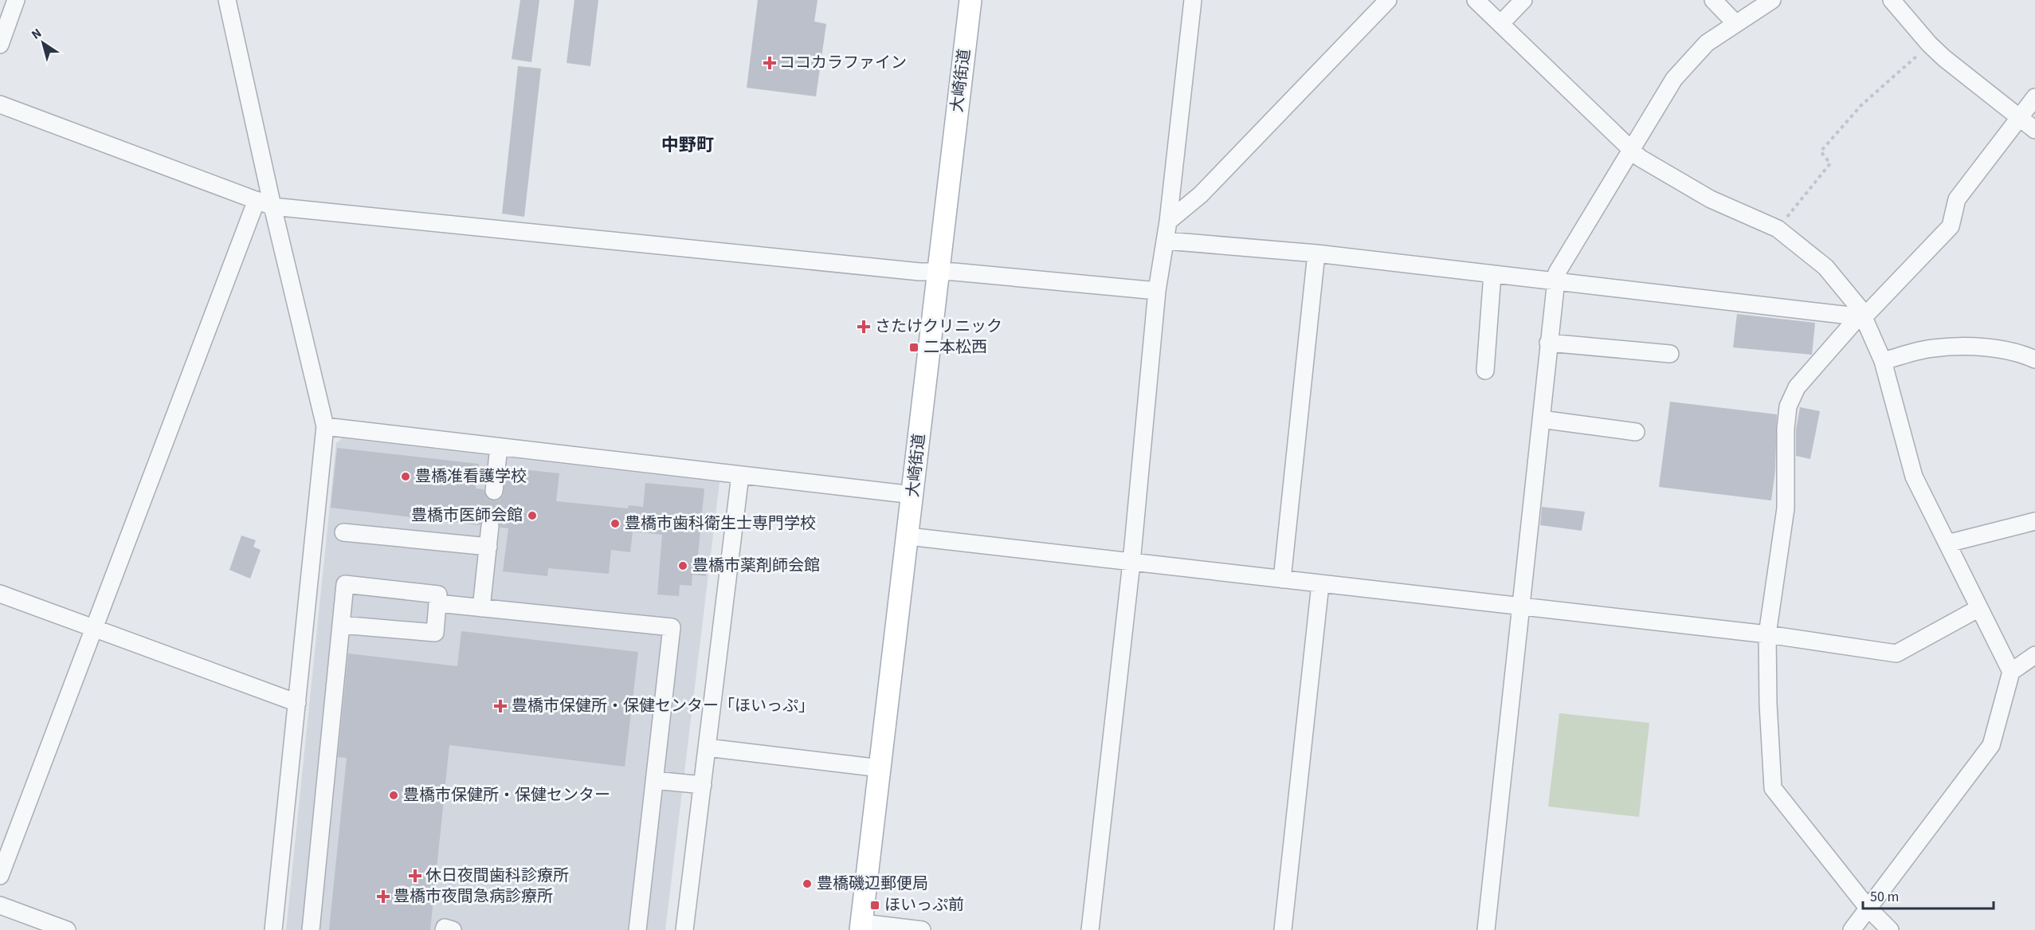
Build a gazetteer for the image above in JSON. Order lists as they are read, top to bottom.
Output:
{
  "streets": {
    "main road": ["大崎街道"]
  },
  "districts": ["中野町"],
  "places": {
    "health": [
      "ココカラファイン",
      "さたけクリニック",
      "豊橋市保健所・保健センター「ほいっぷ」",
      "休日夜間歯科診療所",
      "豊橋市夜間急病診療所"
    ],
    "transit": ["二本松西", "ほいっぷ前"],
    "other": [
      "豊橋准看護学校",
      "豊橋市医師会館",
      "豊橋市歯科衛生士専門学校",
      "豊橋市薬剤師会館",
      "豊橋市保健所・保健センター",
      "豊橋磯辺郵便局"
    ]
  },
  "scale_bar": "50 m",
  "north": "top left"
}
